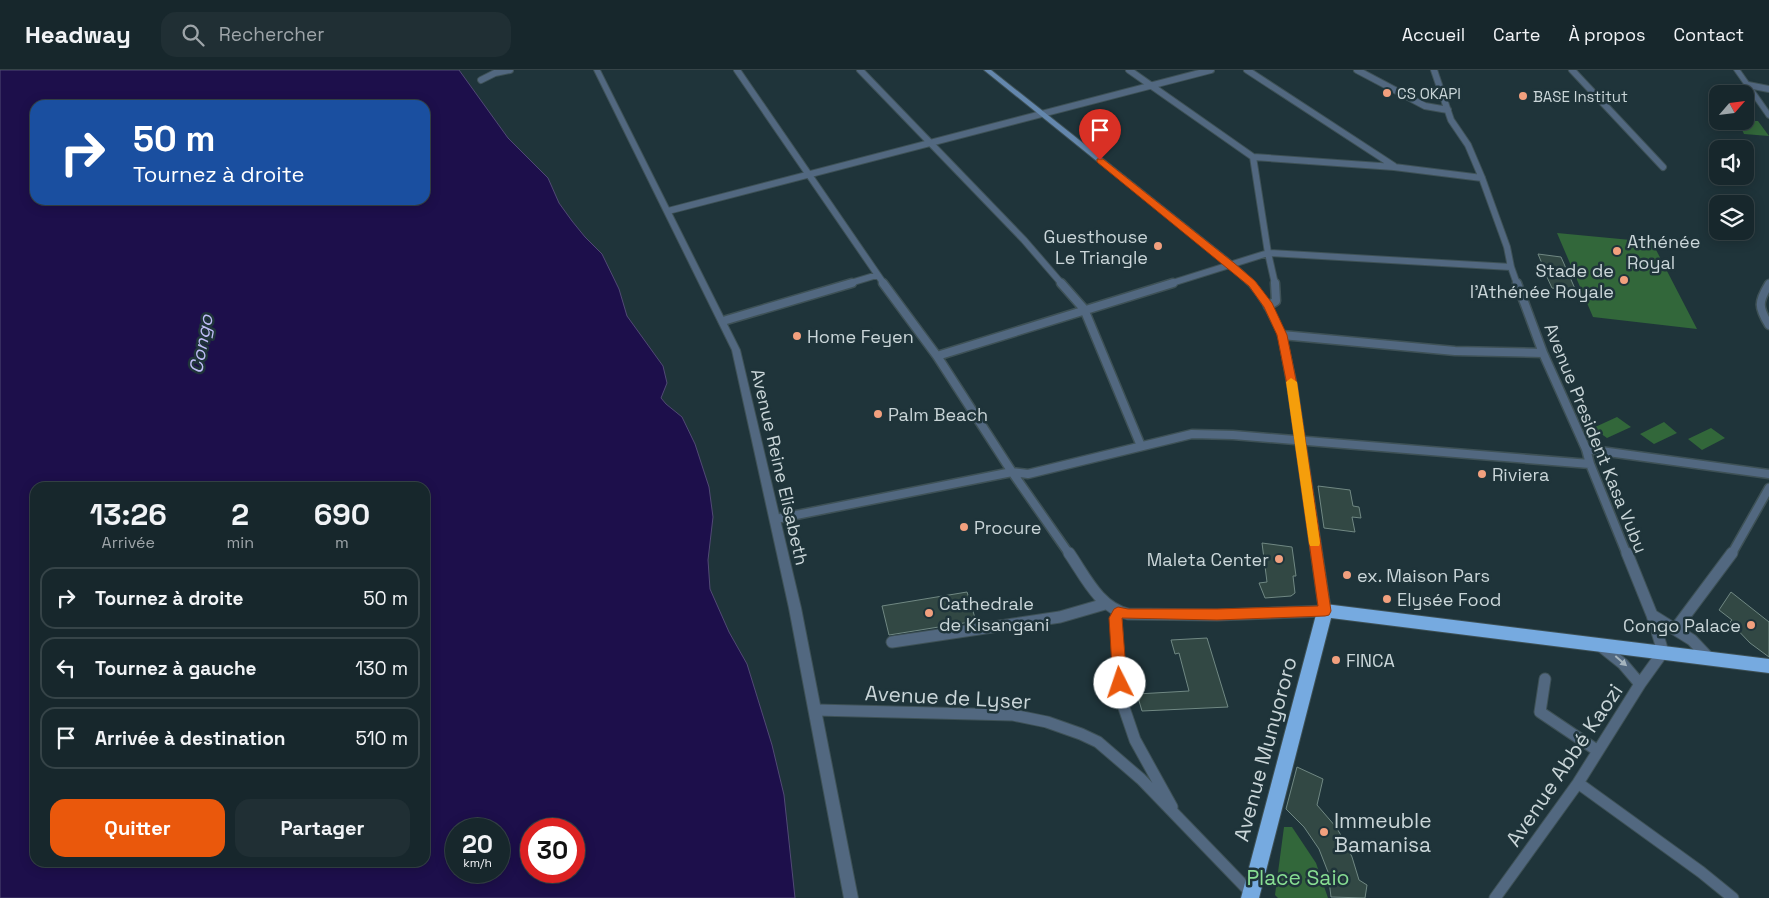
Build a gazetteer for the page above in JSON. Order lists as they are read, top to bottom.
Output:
{
  "streets": {
    "highway": ["Avenue Munyororo"],
    "street": [
      "Avenue President Kasa Vubu",
      "Avenue Reine Elisabeth",
      "Avenue de Lyser",
      "Avenue Abbé Kaozi"
    ]
  },
  "crossings": [
    ["Avenue President Kasa Vubu", "Avenue Abbé Kaozi"],
    ["Avenue Reine Elisabeth", "Avenue de Lyser"],
    ["Avenue de Lyser", "Avenue Munyororo"]
  ],
  "water": ["Congo"],
  "parks": ["Place Saio"],
  "places": [
    "CS OKAPI",
    "BASE Institut",
    "Guesthouse Le Triangle",
    "Athénée Royal",
    "Stade de l'Athénée Royale",
    "Home Feyen",
    "Palm Beach",
    "Riviera",
    "Procure",
    "Maleta Center",
    "ex. Maison Pars",
    "Elysée Food",
    "Cathedrale de Kisangani",
    "Congo Palace",
    "FINCA",
    "Immeuble Bamanisa"
  ],
  "north": "top right",
  "page": {
    "header": "Headway",
    "search": "Rechercher",
    "nav": [
      "Accueil",
      "Carte",
      "À propos",
      "Contact"
    ],
    "turn": ["50 m", "Tournez à droite"],
    "eta": [
      "13:26",
      "Arrivée",
      "2",
      "min",
      "690",
      "m"
    ],
    "list": [
      {
        "name": "Tournez à droite",
        "value": "50 m"
      },
      {
        "name": "Tournez à gauche",
        "value": "130 m"
      },
      {
        "name": "Arrivée à destination",
        "value": "510 m"
      }
    ],
    "buttons": ["Quitter", "Partager"],
    "speed": "20 km/h",
    "limit": "30"
  }
}
